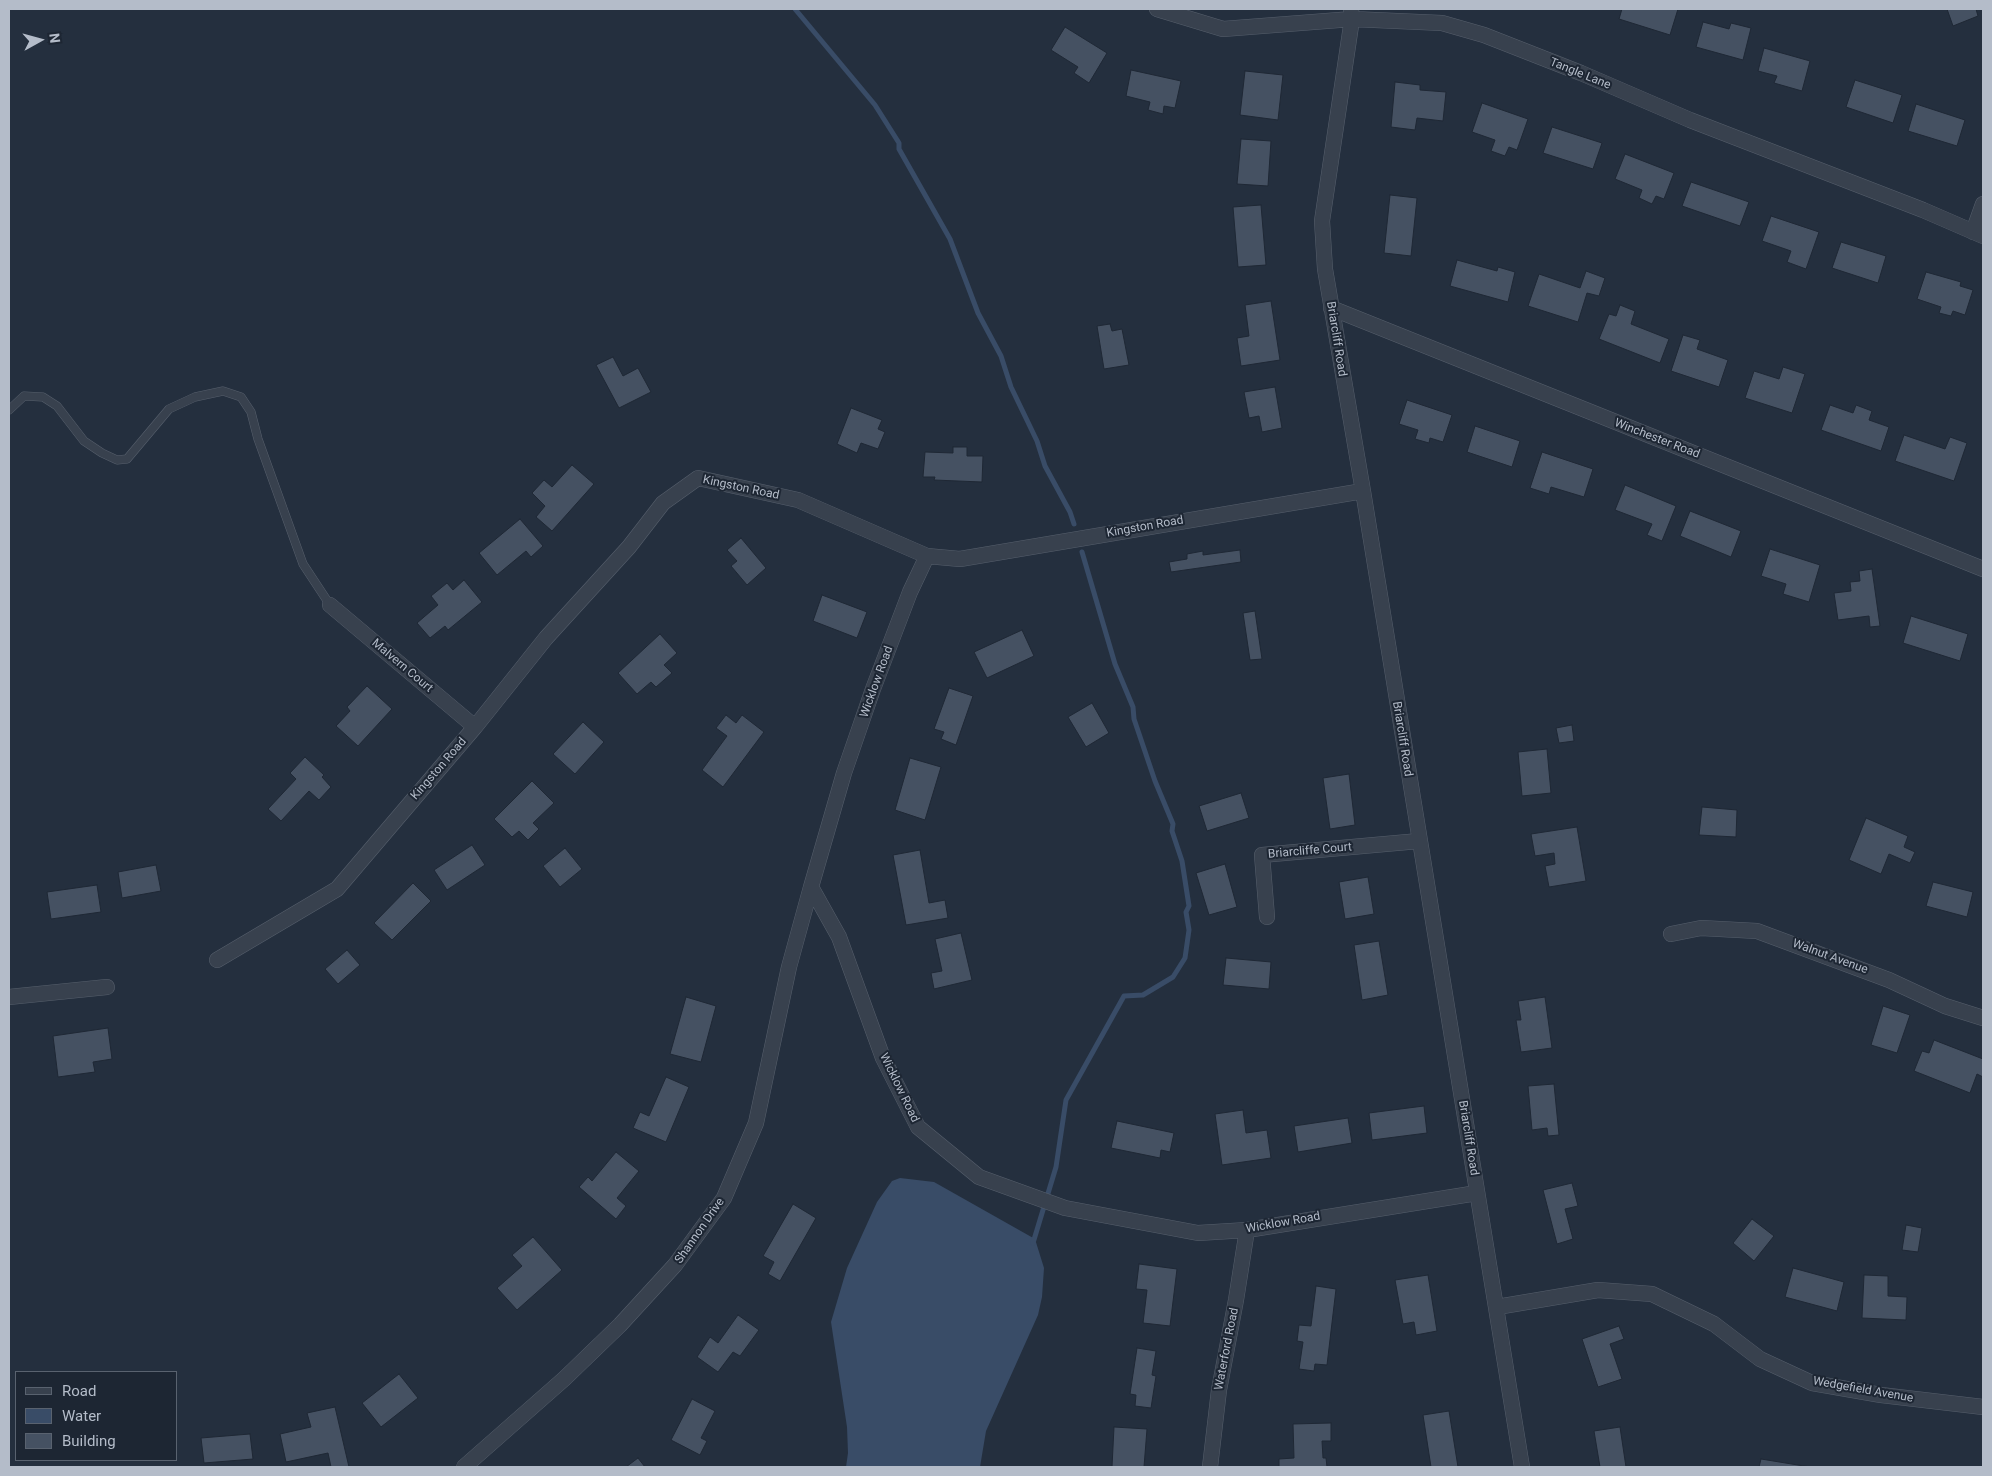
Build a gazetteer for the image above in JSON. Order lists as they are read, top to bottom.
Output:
{
  "streets": {
    "street": [
      "Tangle Lane",
      "Briarcliff Road",
      "Winchester Road",
      "Kingston Road",
      "Malvern Court",
      "Wicklow Road",
      "Briarcliffe Court",
      "Walnut Avenue",
      "Shannon Drive",
      "Waterford Road",
      "Wedgefield Avenue"
    ]
  },
  "crossings": [
    ["Tangle Lane", "Briarcliff Road"],
    ["Briarcliff Road", "Winchester Road"],
    ["Briarcliff Road", "Kingston Road"],
    ["Briarcliff Road", "Wicklow Road"],
    ["Briarcliff Road", "Briarcliffe Court"],
    ["Briarcliff Road", "Wedgefield Avenue"],
    ["Kingston Road", "Malvern Court"],
    ["Kingston Road", "Wicklow Road"],
    ["Wicklow Road", "Shannon Drive"],
    ["Wicklow Road", "Waterford Road"]
  ],
  "legend": ["Road", "Water", "Building"],
  "north": "right"
}
